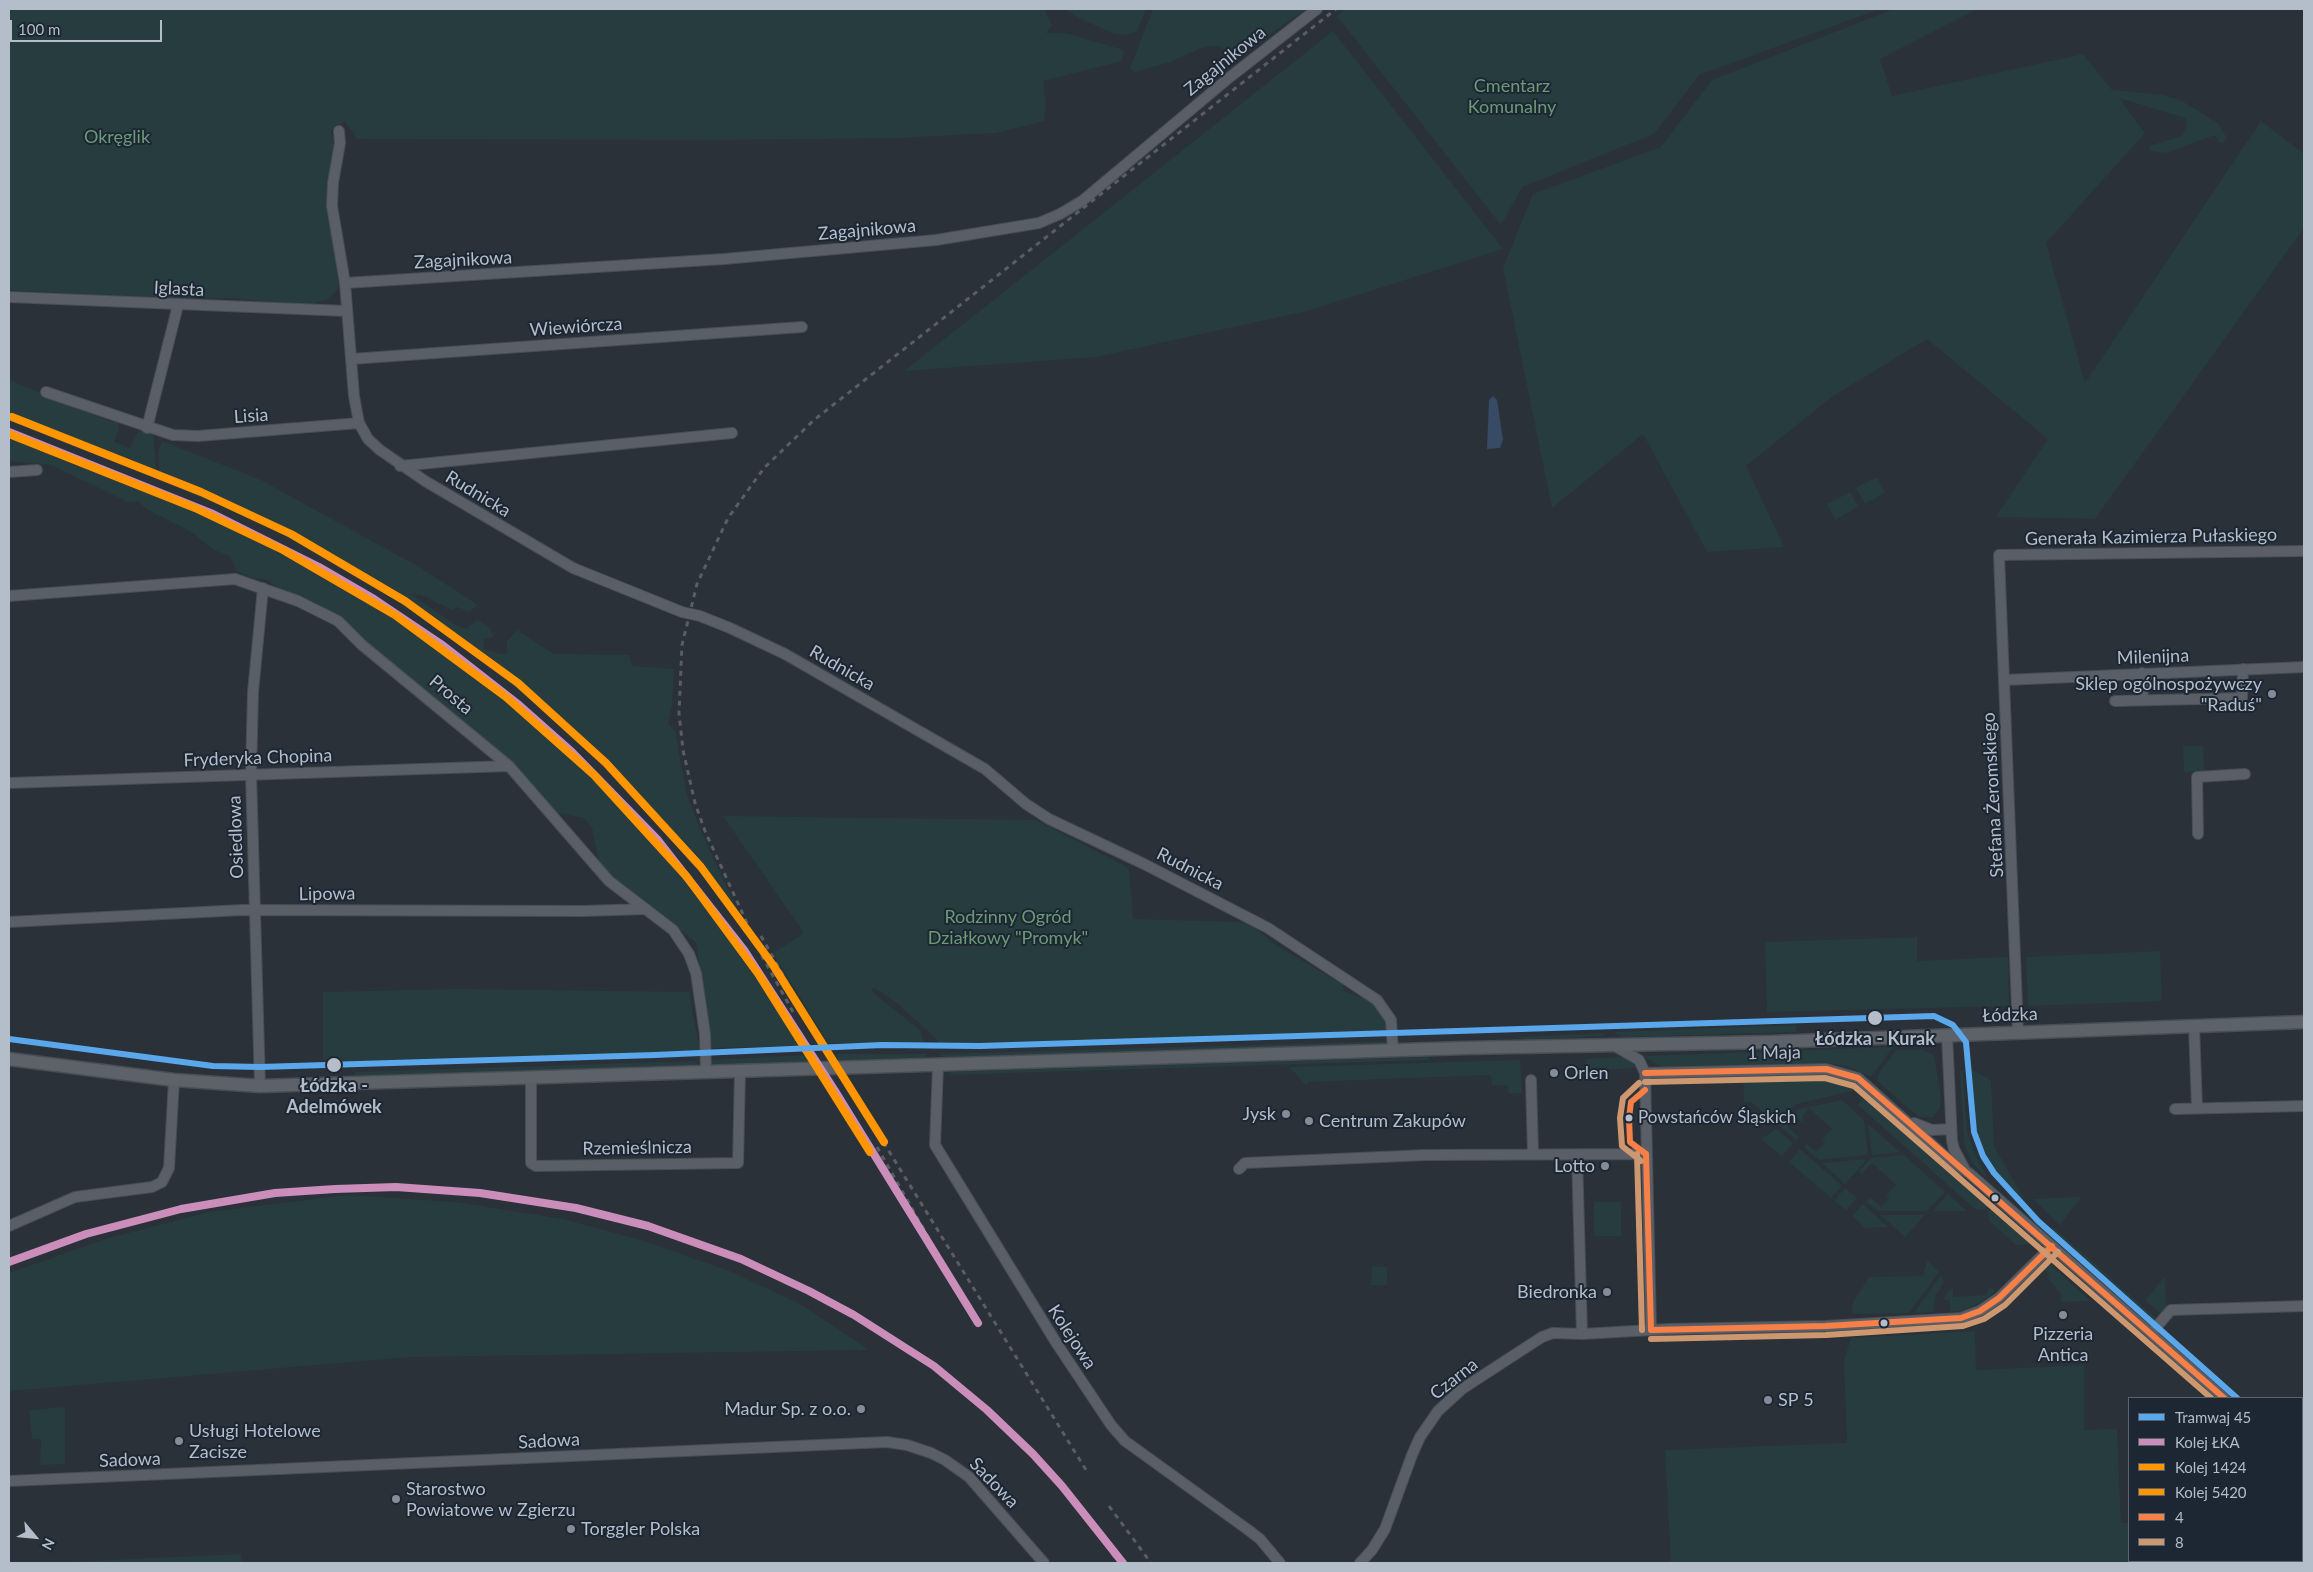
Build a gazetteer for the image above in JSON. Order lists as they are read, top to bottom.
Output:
{
  "streets": {
    "main road": ["Łódzka"],
    "street": [
      "Zagajnikowa",
      "Iglasta",
      "Wiewiórcza",
      "Lisia",
      "Rudnicka",
      "Generała Kazimierza Pułaskiego",
      "Milenijna",
      "Prosta",
      "Fryderyka Chopina",
      "Stefana Żeromskiego",
      "Osiedlowa",
      "Lipowa",
      "1 Maja",
      "Rzemieślnicza",
      "Kolejowa",
      "Czarna",
      "Sadowa"
    ]
  },
  "crossings": [
    ["Zagajnikowa", "Rudnicka"],
    ["Iglasta", "Rudnicka"],
    ["Wiewiórcza", "Rudnicka"],
    ["Lisia", "Rudnicka"],
    ["Rudnicka", "Łódzka"],
    ["Generała Kazimierza Pułaskiego", "Stefana Żeromskiego"],
    ["Milenijna", "Stefana Żeromskiego"],
    ["Prosta", "Fryderyka Chopina"],
    ["Prosta", "Osiedlowa"],
    ["Prosta", "Lipowa"],
    ["Prosta", "Łódzka"],
    ["Fryderyka Chopina", "Osiedlowa"],
    ["Stefana Żeromskiego", "Łódzka"],
    ["Osiedlowa", "Lipowa"],
    ["Osiedlowa", "Łódzka"],
    ["Łódzka", "1 Maja"],
    ["Łódzka", "Rzemieślnicza"],
    ["Łódzka", "Kolejowa"]
  ],
  "parks": ["Cmentarz Komunalny", "Okręglik", "Rodzinny Ogród Działkowy \"Promyk\""],
  "places": [
    "Sklep ogólnospożywczy \"Raduś\"",
    "Łódzka - Kurak",
    "Łódzka - Adelmówek",
    "Orlen",
    "Jysk",
    "Powstańców Śląskich",
    "Centrum Zakupów",
    "Lotto",
    "Biedronka",
    "Pizzeria Antica",
    "SP 5",
    "Madur Sp. z o.o.",
    "Usługi Hotelowe Zacisze",
    "Starostwo Powiatowe w Zgierzu",
    "Torggler Polska"
  ],
  "lines": [
    "rail line 5420",
    "rail line ŁKA",
    "rail line 1424",
    "tram line 45",
    "transit line 4",
    "transit line 8"
  ],
  "legend": [
    "Tramwaj 45",
    "Kolej ŁKA",
    "Kolej 1424",
    "Kolej 5420",
    "4",
    "8"
  ],
  "scale_bar": "100 m",
  "north": "bottom right"
}
